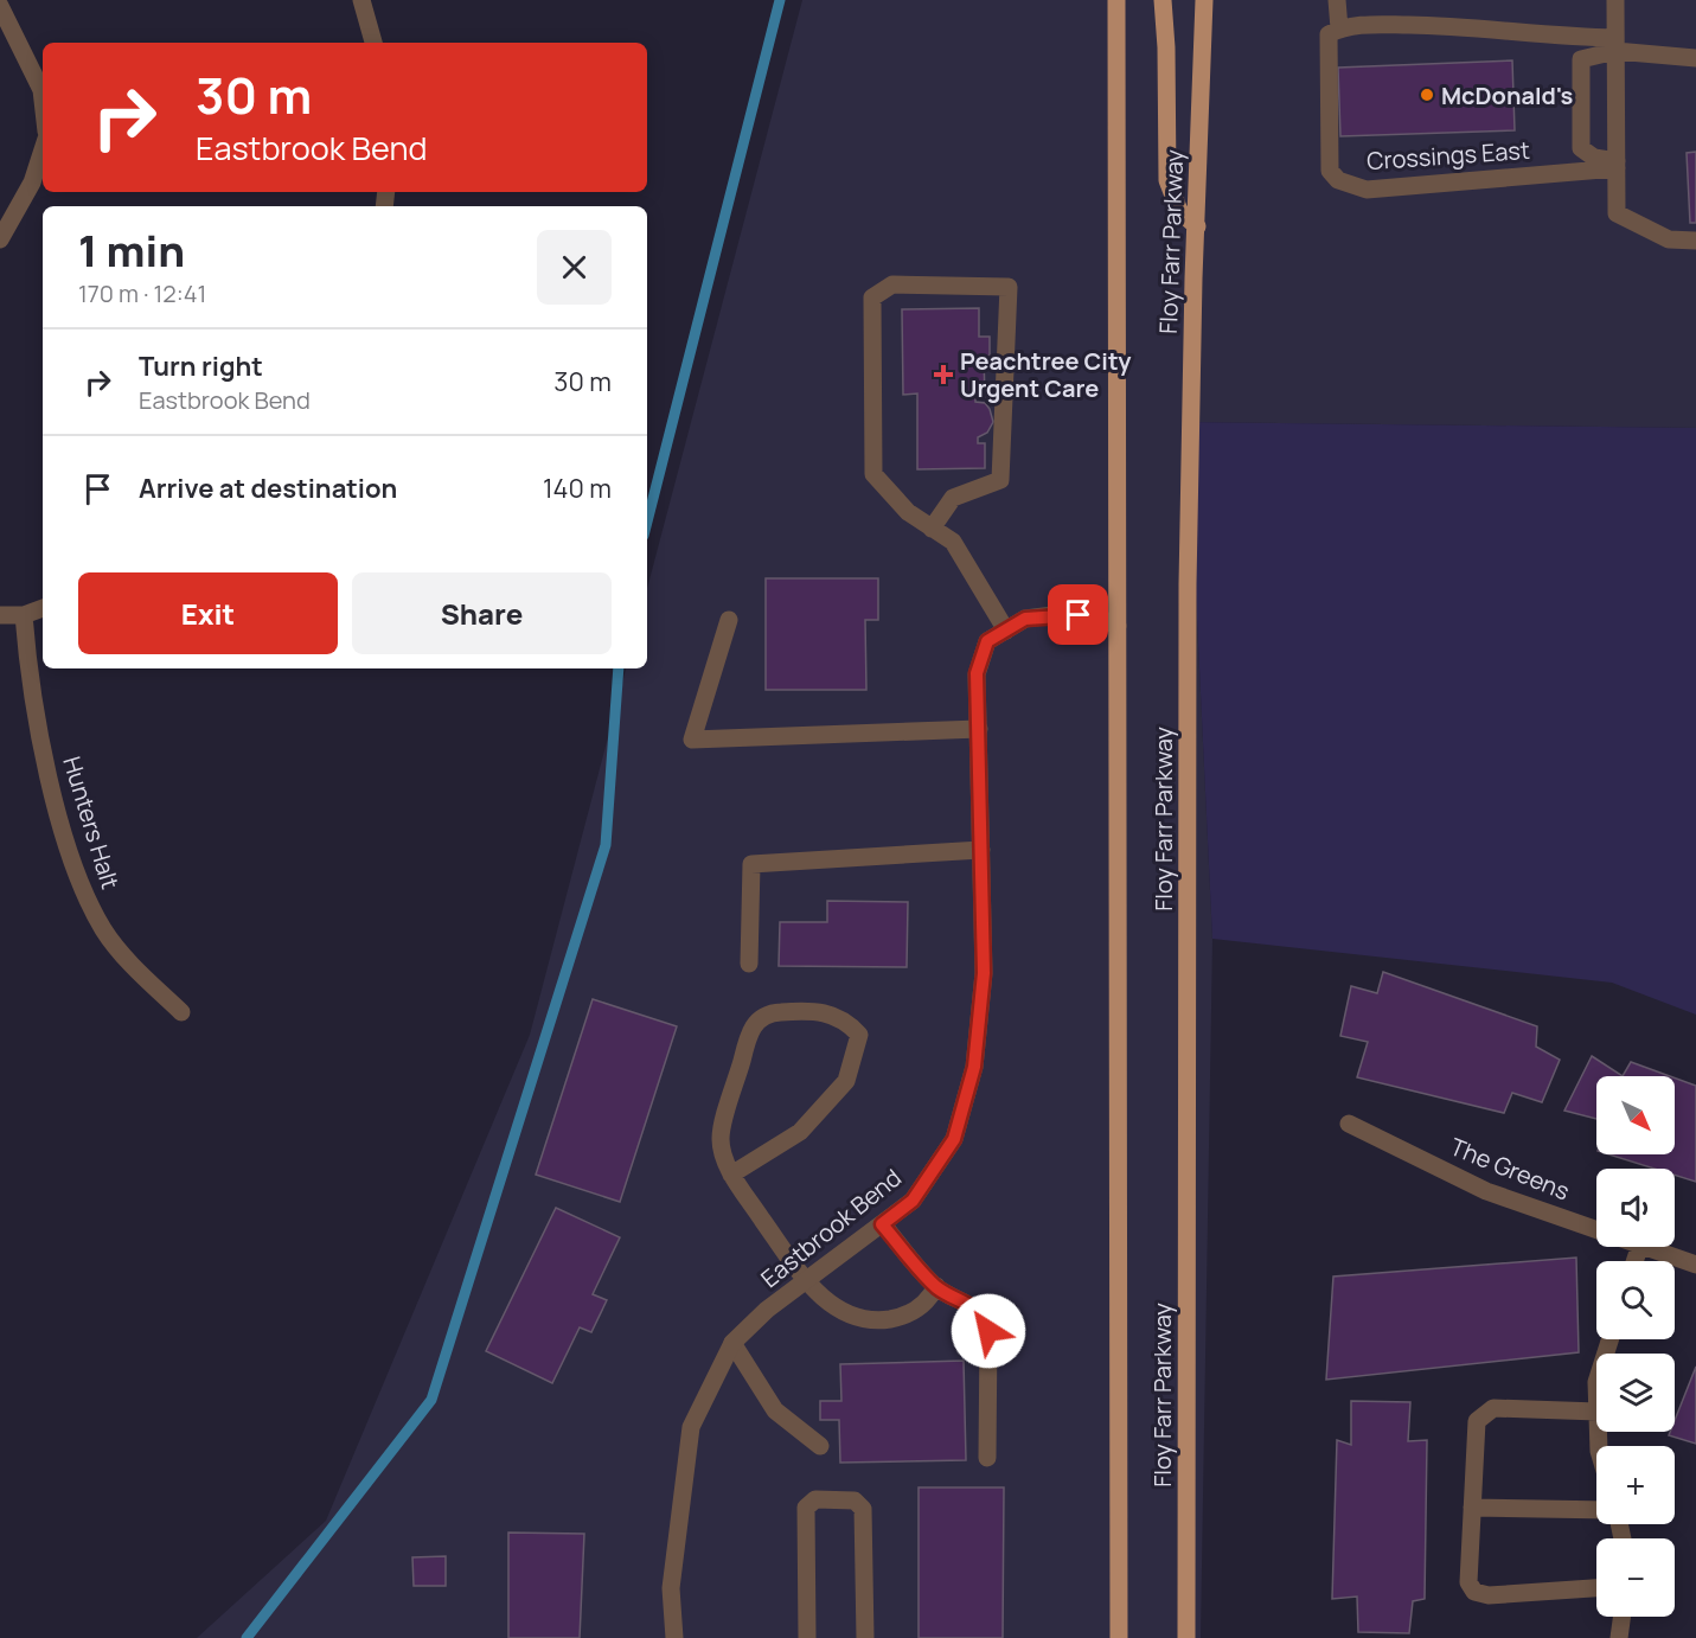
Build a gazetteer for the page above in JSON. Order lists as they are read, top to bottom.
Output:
{
  "streets": {
    "main road": ["Floy Farr Parkway"],
    "street": [
      "Crossings East",
      "Hunters Halt",
      "The Greens",
      "Eastbrook Bend"
    ]
  },
  "crossings": [
    ["Floy Farr Parkway", "Eastbrook Bend"]
  ],
  "places": {
    "other": ["McDonald's"],
    "health": ["Peachtree City Urgent Care"]
  },
  "north": "bottom right",
  "page": {
    "turn": ["30 m", "Eastbrook Bend"],
    "heading": ["1 min", "170 m · 12:41"],
    "list": [
      {
        "name": "Turn right",
        "note": "Eastbrook Bend",
        "value": "30 m"
      },
      {
        "name": "Arrive at destination",
        "value": "140 m"
      }
    ],
    "buttons": ["Exit", "Share"],
    "map_buttons": ["+", "−"]
  }
}
